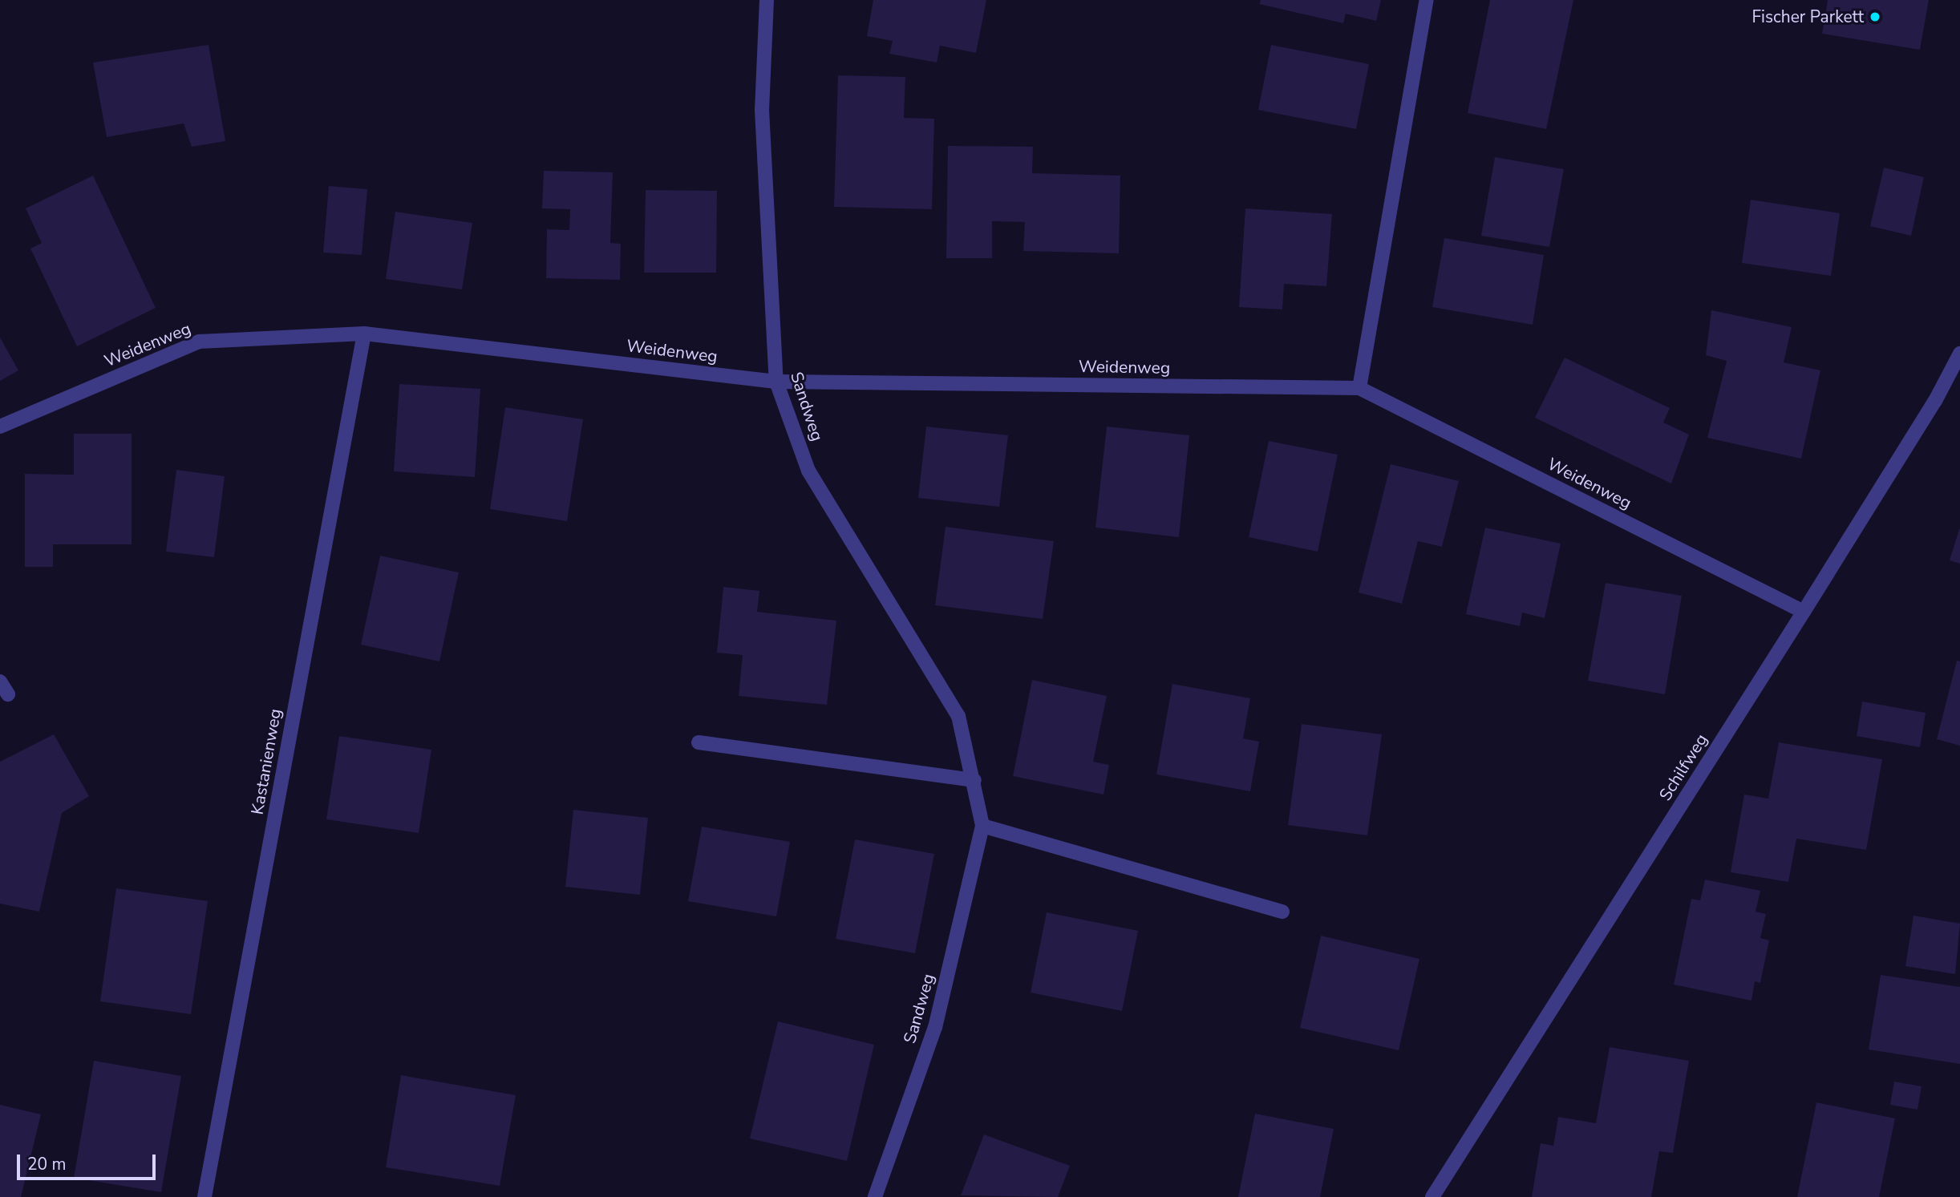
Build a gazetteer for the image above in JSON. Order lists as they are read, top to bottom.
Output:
{
  "streets": {
    "street": [
      "Weidenweg",
      "Sandweg",
      "Kastanienweg",
      "Schilfweg"
    ]
  },
  "crossings": [
    ["Weidenweg", "Sandweg"],
    ["Weidenweg", "Kastanienweg"],
    ["Weidenweg", "Schilfweg"]
  ],
  "places": ["Fischer Parkett"],
  "scale_bar": "20 m"
}
